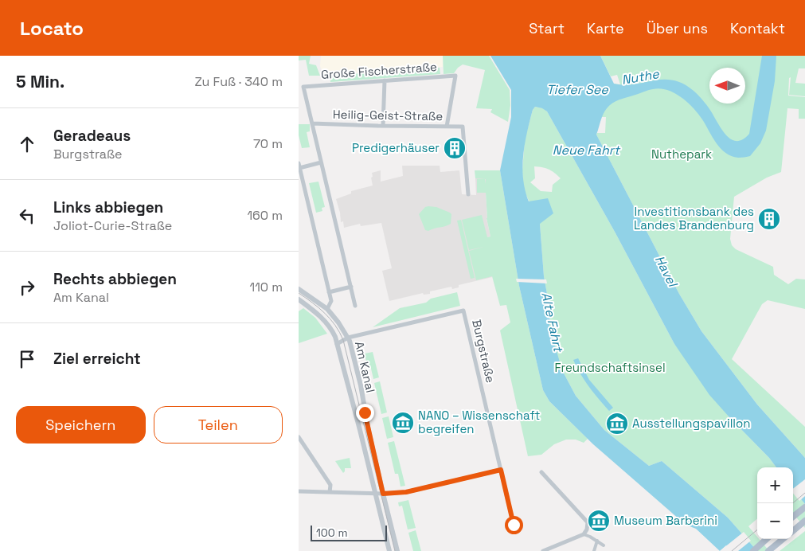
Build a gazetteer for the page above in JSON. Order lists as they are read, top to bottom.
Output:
{
  "streets": {
    "street": [
      "Große Fischerstraße",
      "Heilig-Geist-Straße",
      "Burgstraße",
      "Am Kanal"
    ]
  },
  "crossings": [
    ["Große Fischerstraße", "Heilig-Geist-Straße"],
    ["Burgstraße", "Am Kanal"]
  ],
  "water": [
    "Nuthe",
    "Tiefer See",
    "Neue Fahrt",
    "Havel",
    "Alte Fahrt"
  ],
  "parks": ["Nuthepark", "Freundschaftsinsel"],
  "places": {
    "building": ["Predigerhäuser", "Investitionsbank des Landes Brandenburg"],
    "museum": ["NANO – Wissenschaft begreifen", "Ausstellungspavillon", "Museum Barberini"]
  },
  "scale_bar": "100 m",
  "north": "left",
  "page": {
    "header": "Locato",
    "nav": [
      "Start",
      "Karte",
      "Über uns",
      "Kontakt"
    ],
    "heading": ["5 Min.", "Zu Fuß · 340 m"],
    "list": [
      ["Geradeaus", "Burgstraße", "70 m"],
      ["Links abbiegen", "Joliot-Curie-Straße", "160 m"],
      ["Rechts abbiegen", "Am Kanal", "110 m"],
      "Ziel erreicht"
    ],
    "buttons": ["Speichern", "Teilen"],
    "map_buttons": ["+", "−"],
    "scale": "100 m"
  }
}
